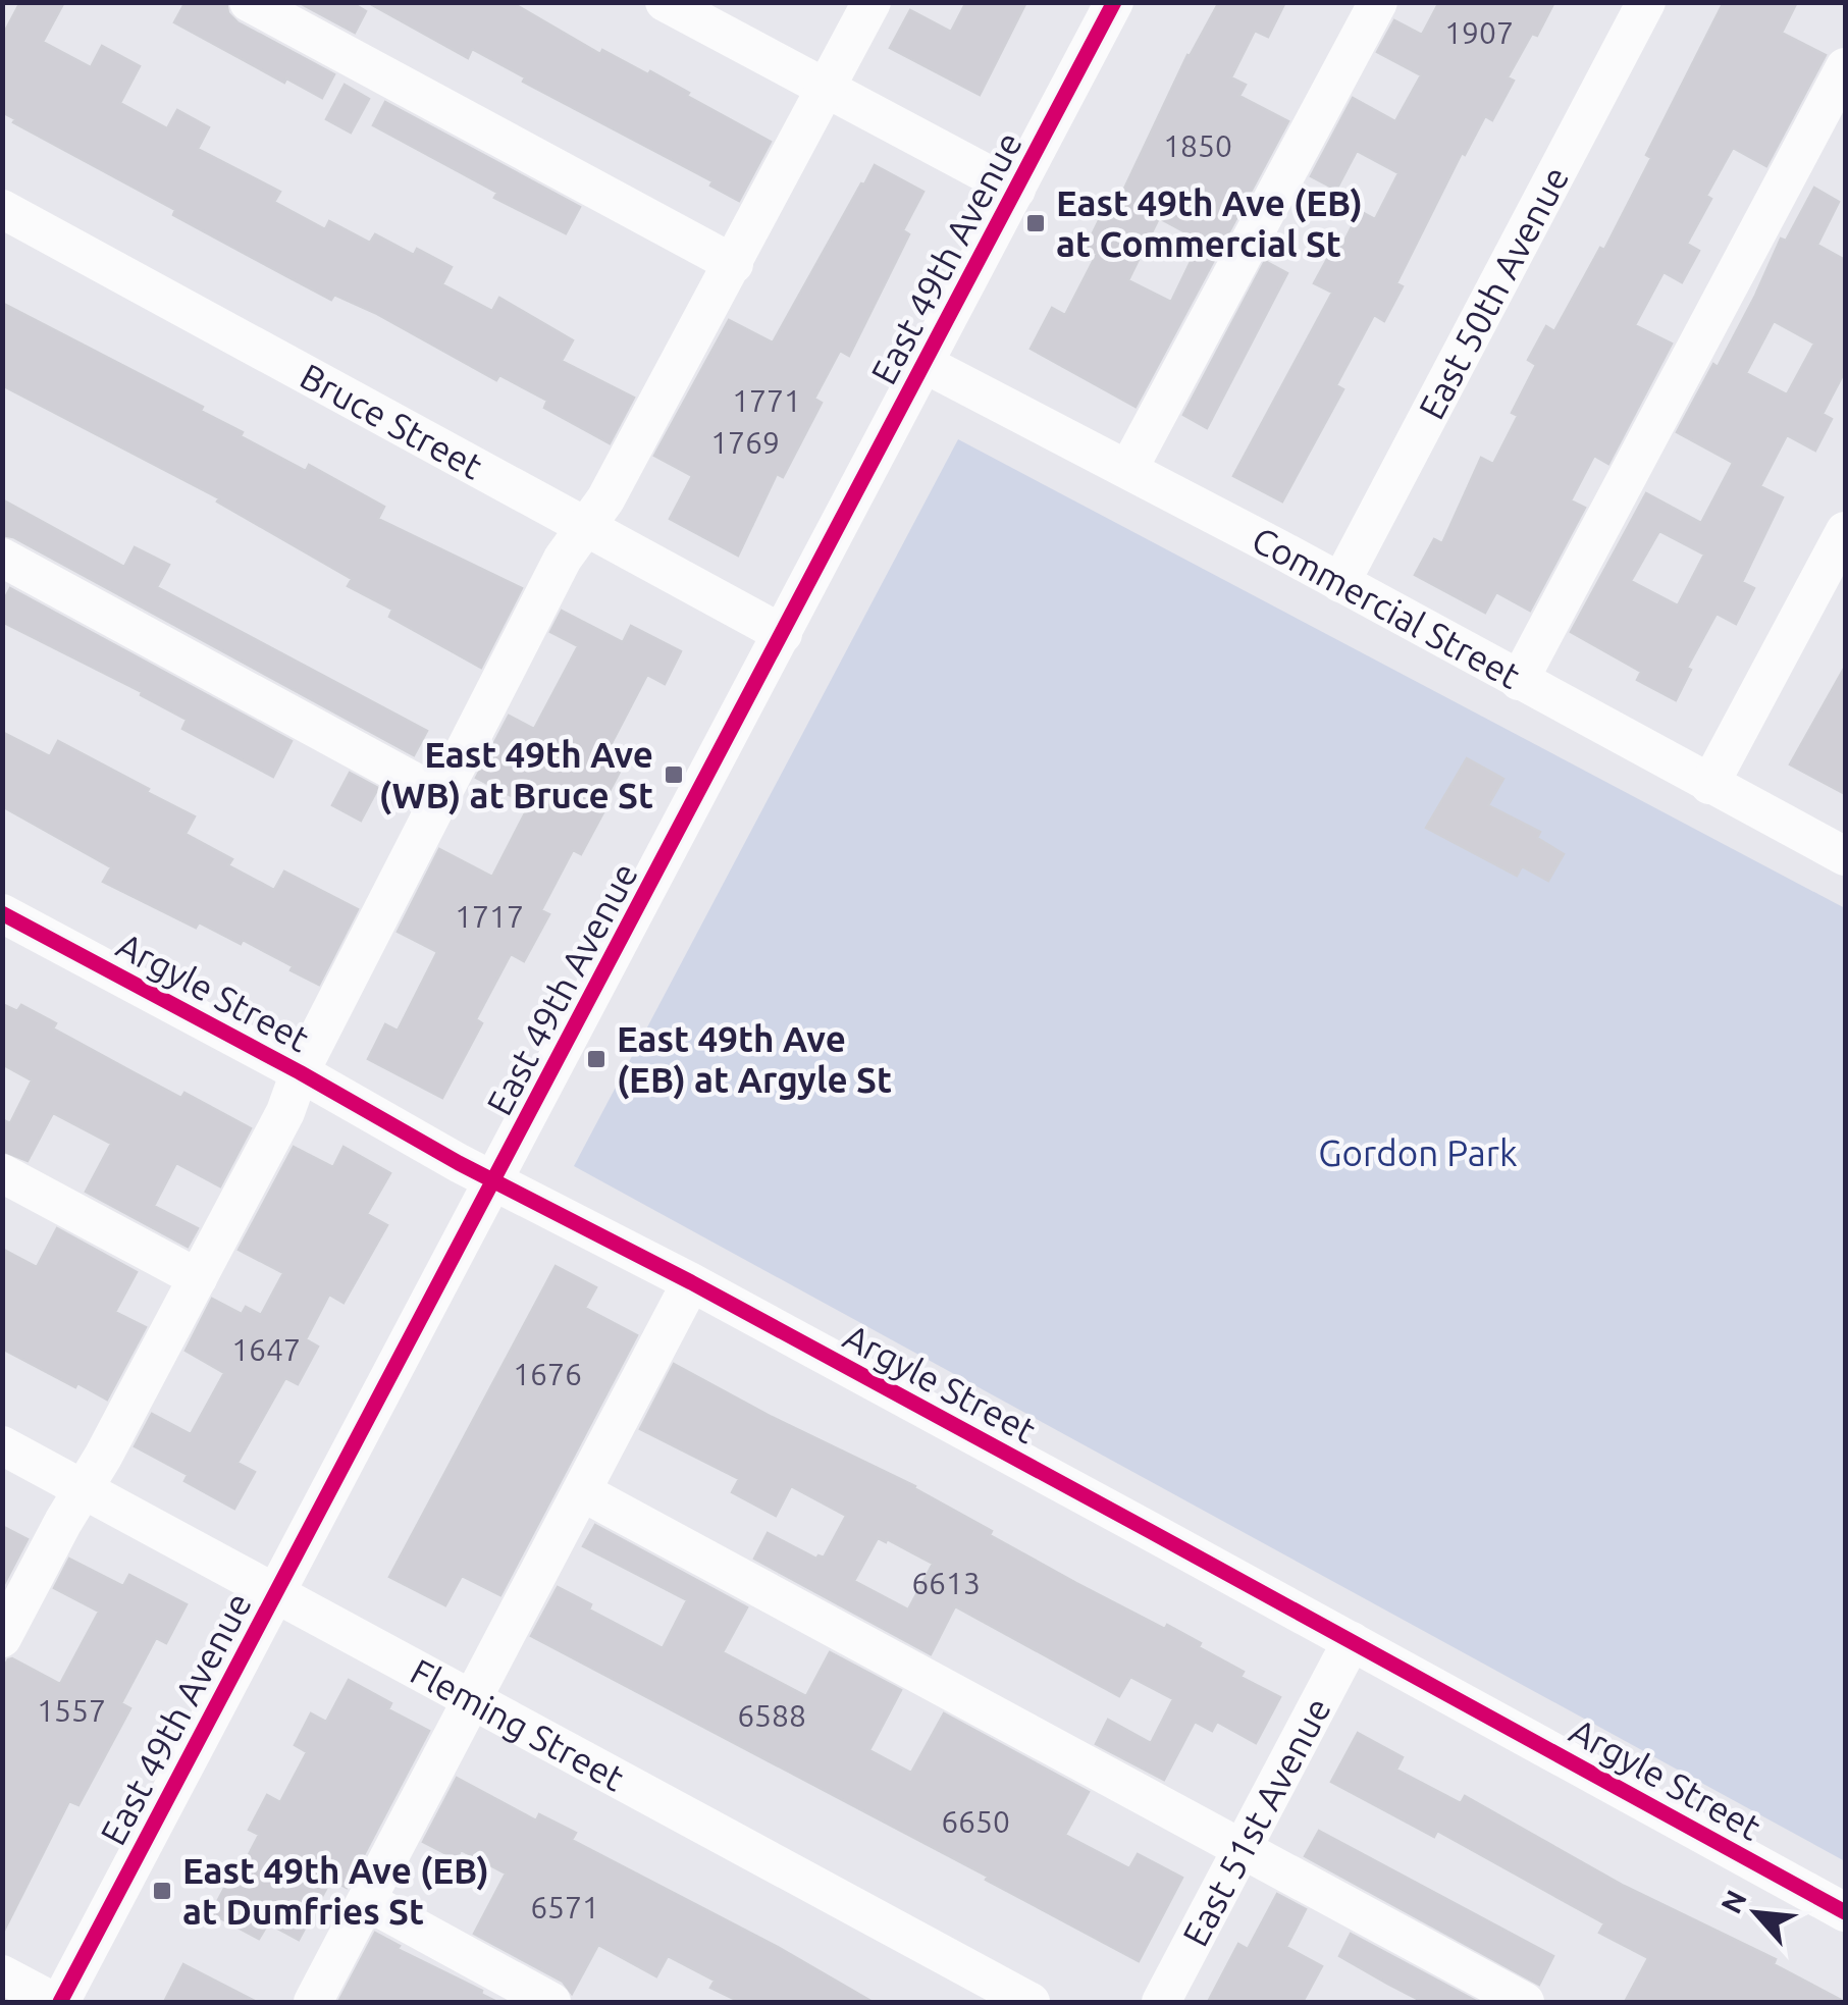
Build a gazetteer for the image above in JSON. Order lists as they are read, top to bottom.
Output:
{
  "streets": {
    "street": [
      "East 49th Avenue",
      "East 50th Avenue",
      "Bruce Street",
      "Commercial Street",
      "Argyle Street",
      "Fleming Street",
      "East 51st Avenue"
    ]
  },
  "crossings": [
    ["East 49th Avenue", "Bruce Street"],
    ["East 49th Avenue", "Commercial Street"],
    ["East 49th Avenue", "Argyle Street"],
    ["East 49th Avenue", "Fleming Street"],
    ["East 50th Avenue", "Commercial Street"],
    ["Argyle Street", "East 51st Avenue"]
  ],
  "parks": ["Gordon Park"],
  "places": {
    "transit": [
      "East 49th Ave (EB) at Commercial St",
      "East 49th Ave (WB) at Bruce St",
      "East 49th Ave (EB) at Argyle St",
      "East 49th Ave (EB) at Dumfries St"
    ]
  },
  "house_numbers": [
    "1907",
    "1850",
    "1771",
    "1769",
    "1717",
    "1647",
    "1676",
    "6613",
    "1557",
    "6588",
    "6650",
    "6571"
  ],
  "north": "top left"
}
